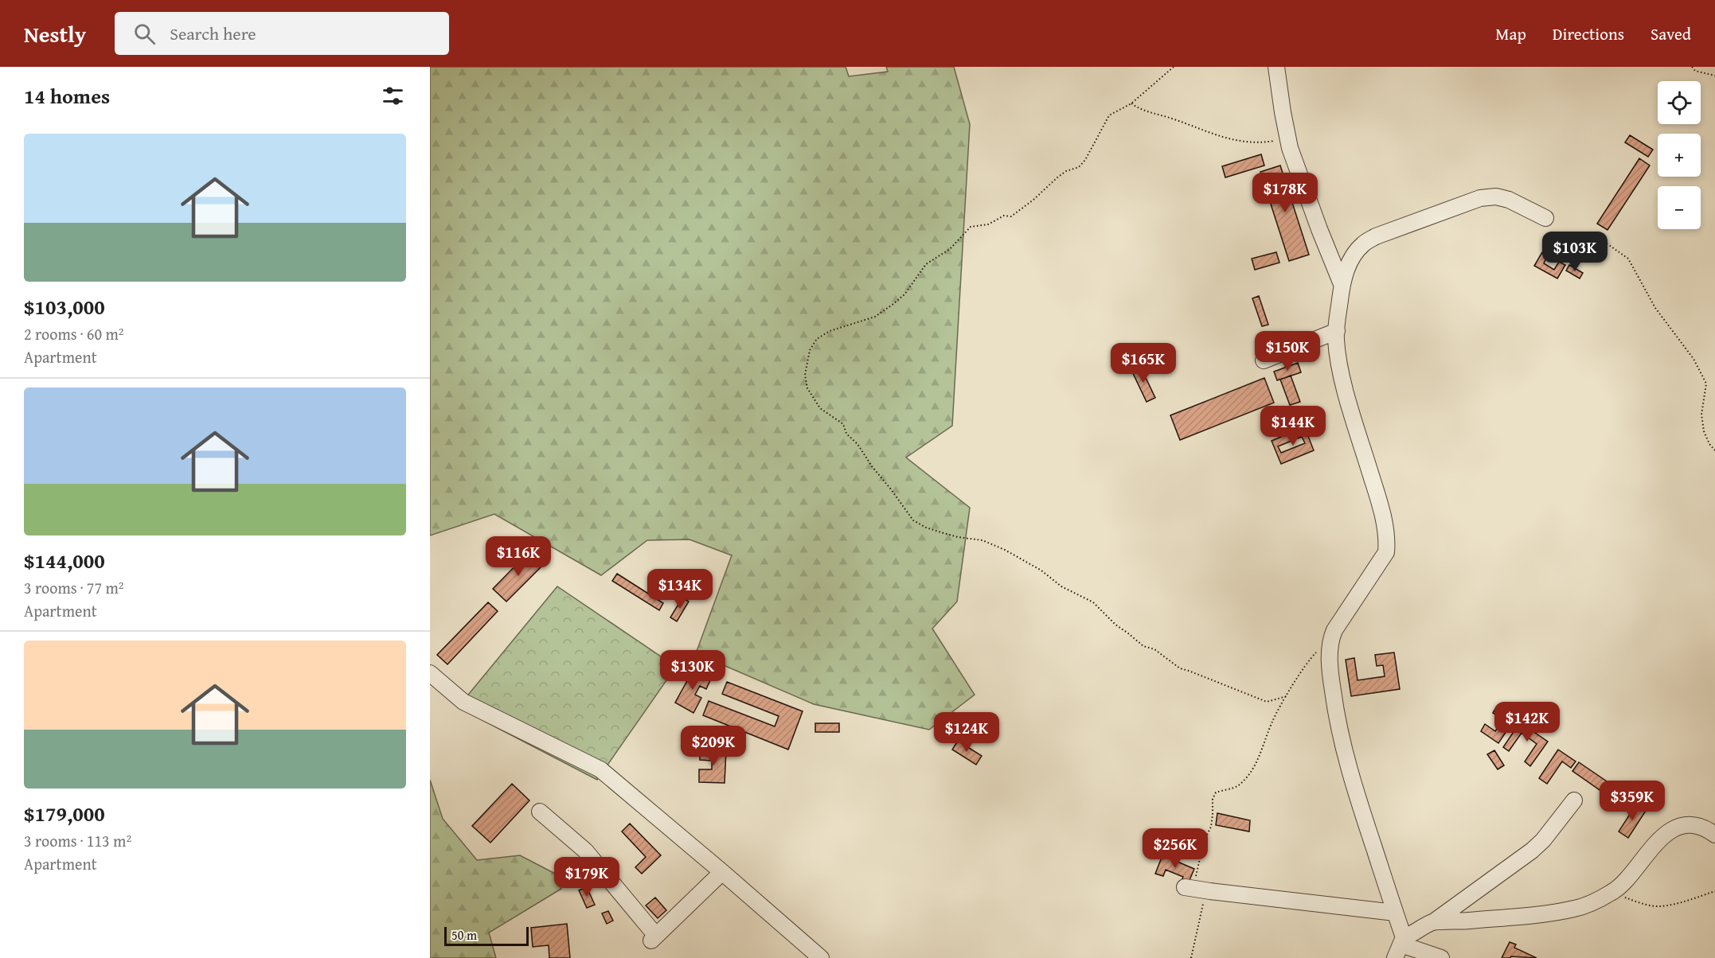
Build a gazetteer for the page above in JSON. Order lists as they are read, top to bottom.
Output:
{
  "scale_bar": "50 m",
  "page": {
    "header": "Nestly",
    "search": "Search here",
    "nav": ["Map", "Directions", "Saved"],
    "heading": "14 homes",
    "map_buttons": ["+", "−"],
    "list": [
      {
        "name": "$103,000",
        "note": "2 rooms · 60 m² · Apartment"
      },
      {
        "name": "$144,000",
        "note": "3 rooms · 77 m² · Apartment"
      },
      {
        "name": "$179,000",
        "note": "3 rooms · 113 m² · Apartment"
      }
    ],
    "price": [
      "$178K",
      "$103K",
      "$150K",
      "$165K",
      "$144K",
      "$116K",
      "$134K",
      "$130K",
      "$142K",
      "$124K",
      "$209K",
      "$359K",
      "$256K",
      "$179K"
    ],
    "scale": "50 m"
  }
}
